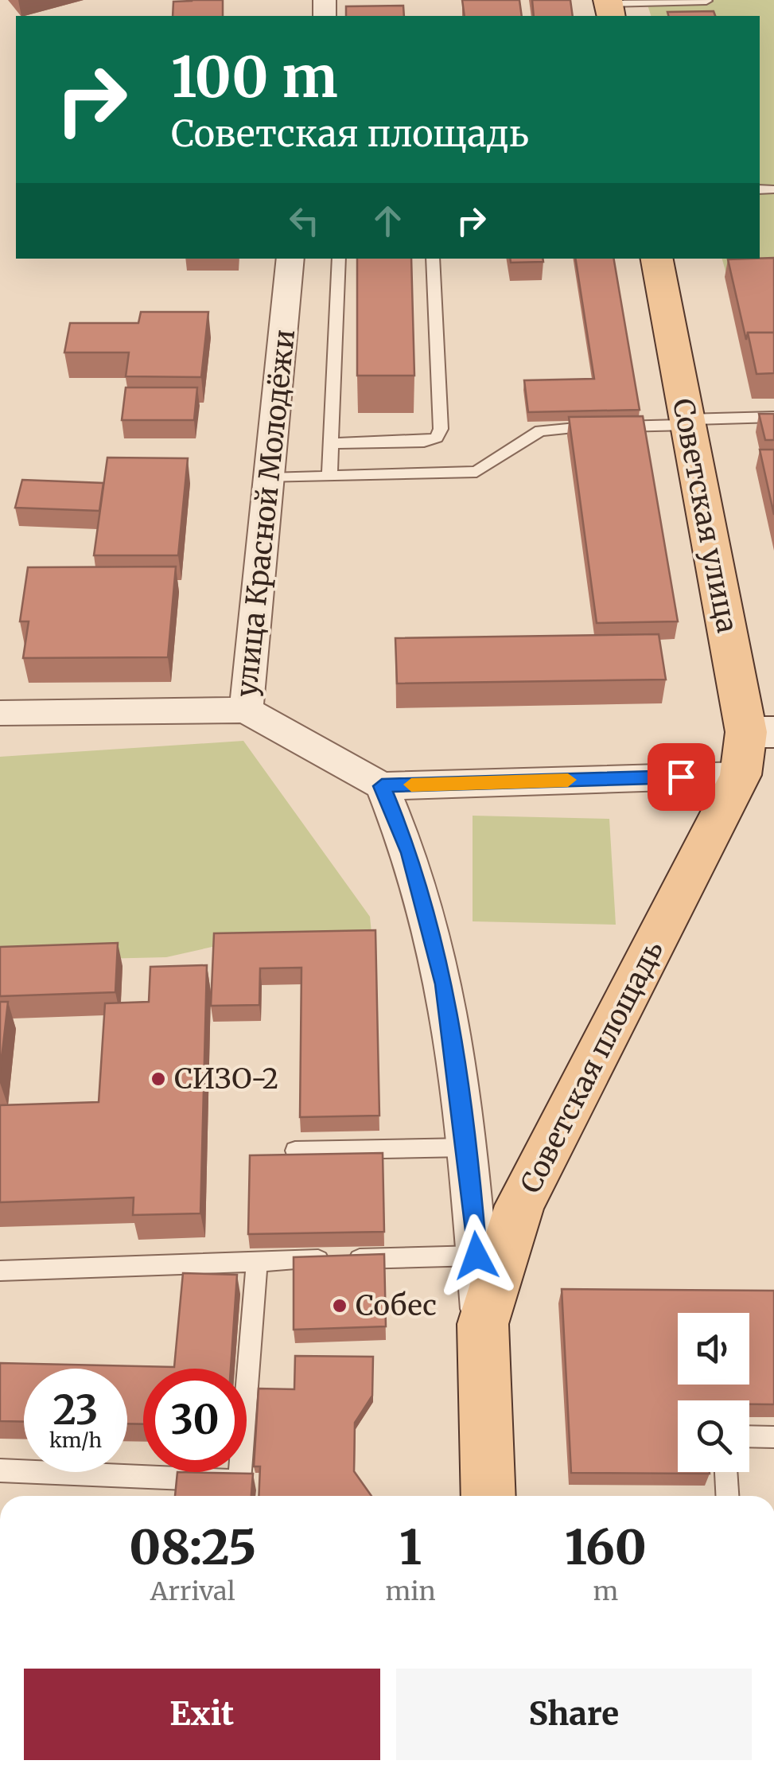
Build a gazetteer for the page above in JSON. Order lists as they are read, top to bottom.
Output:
{
  "streets": {
    "main road": ["Советская улица", "Советская площадь"],
    "street": ["улица Красной Молодёжи"]
  },
  "crossings": [
    ["Советская улица", "Советская площадь"]
  ],
  "places": ["СИЗО-2", "Собес"],
  "page": {
    "turn": ["100 m", "Советская площадь"],
    "speed": "23 km/h",
    "limit": "30",
    "eta": [
      "08:25",
      "Arrival",
      "1",
      "min",
      "160",
      "m"
    ],
    "buttons": ["Exit", "Share"]
  }
}
